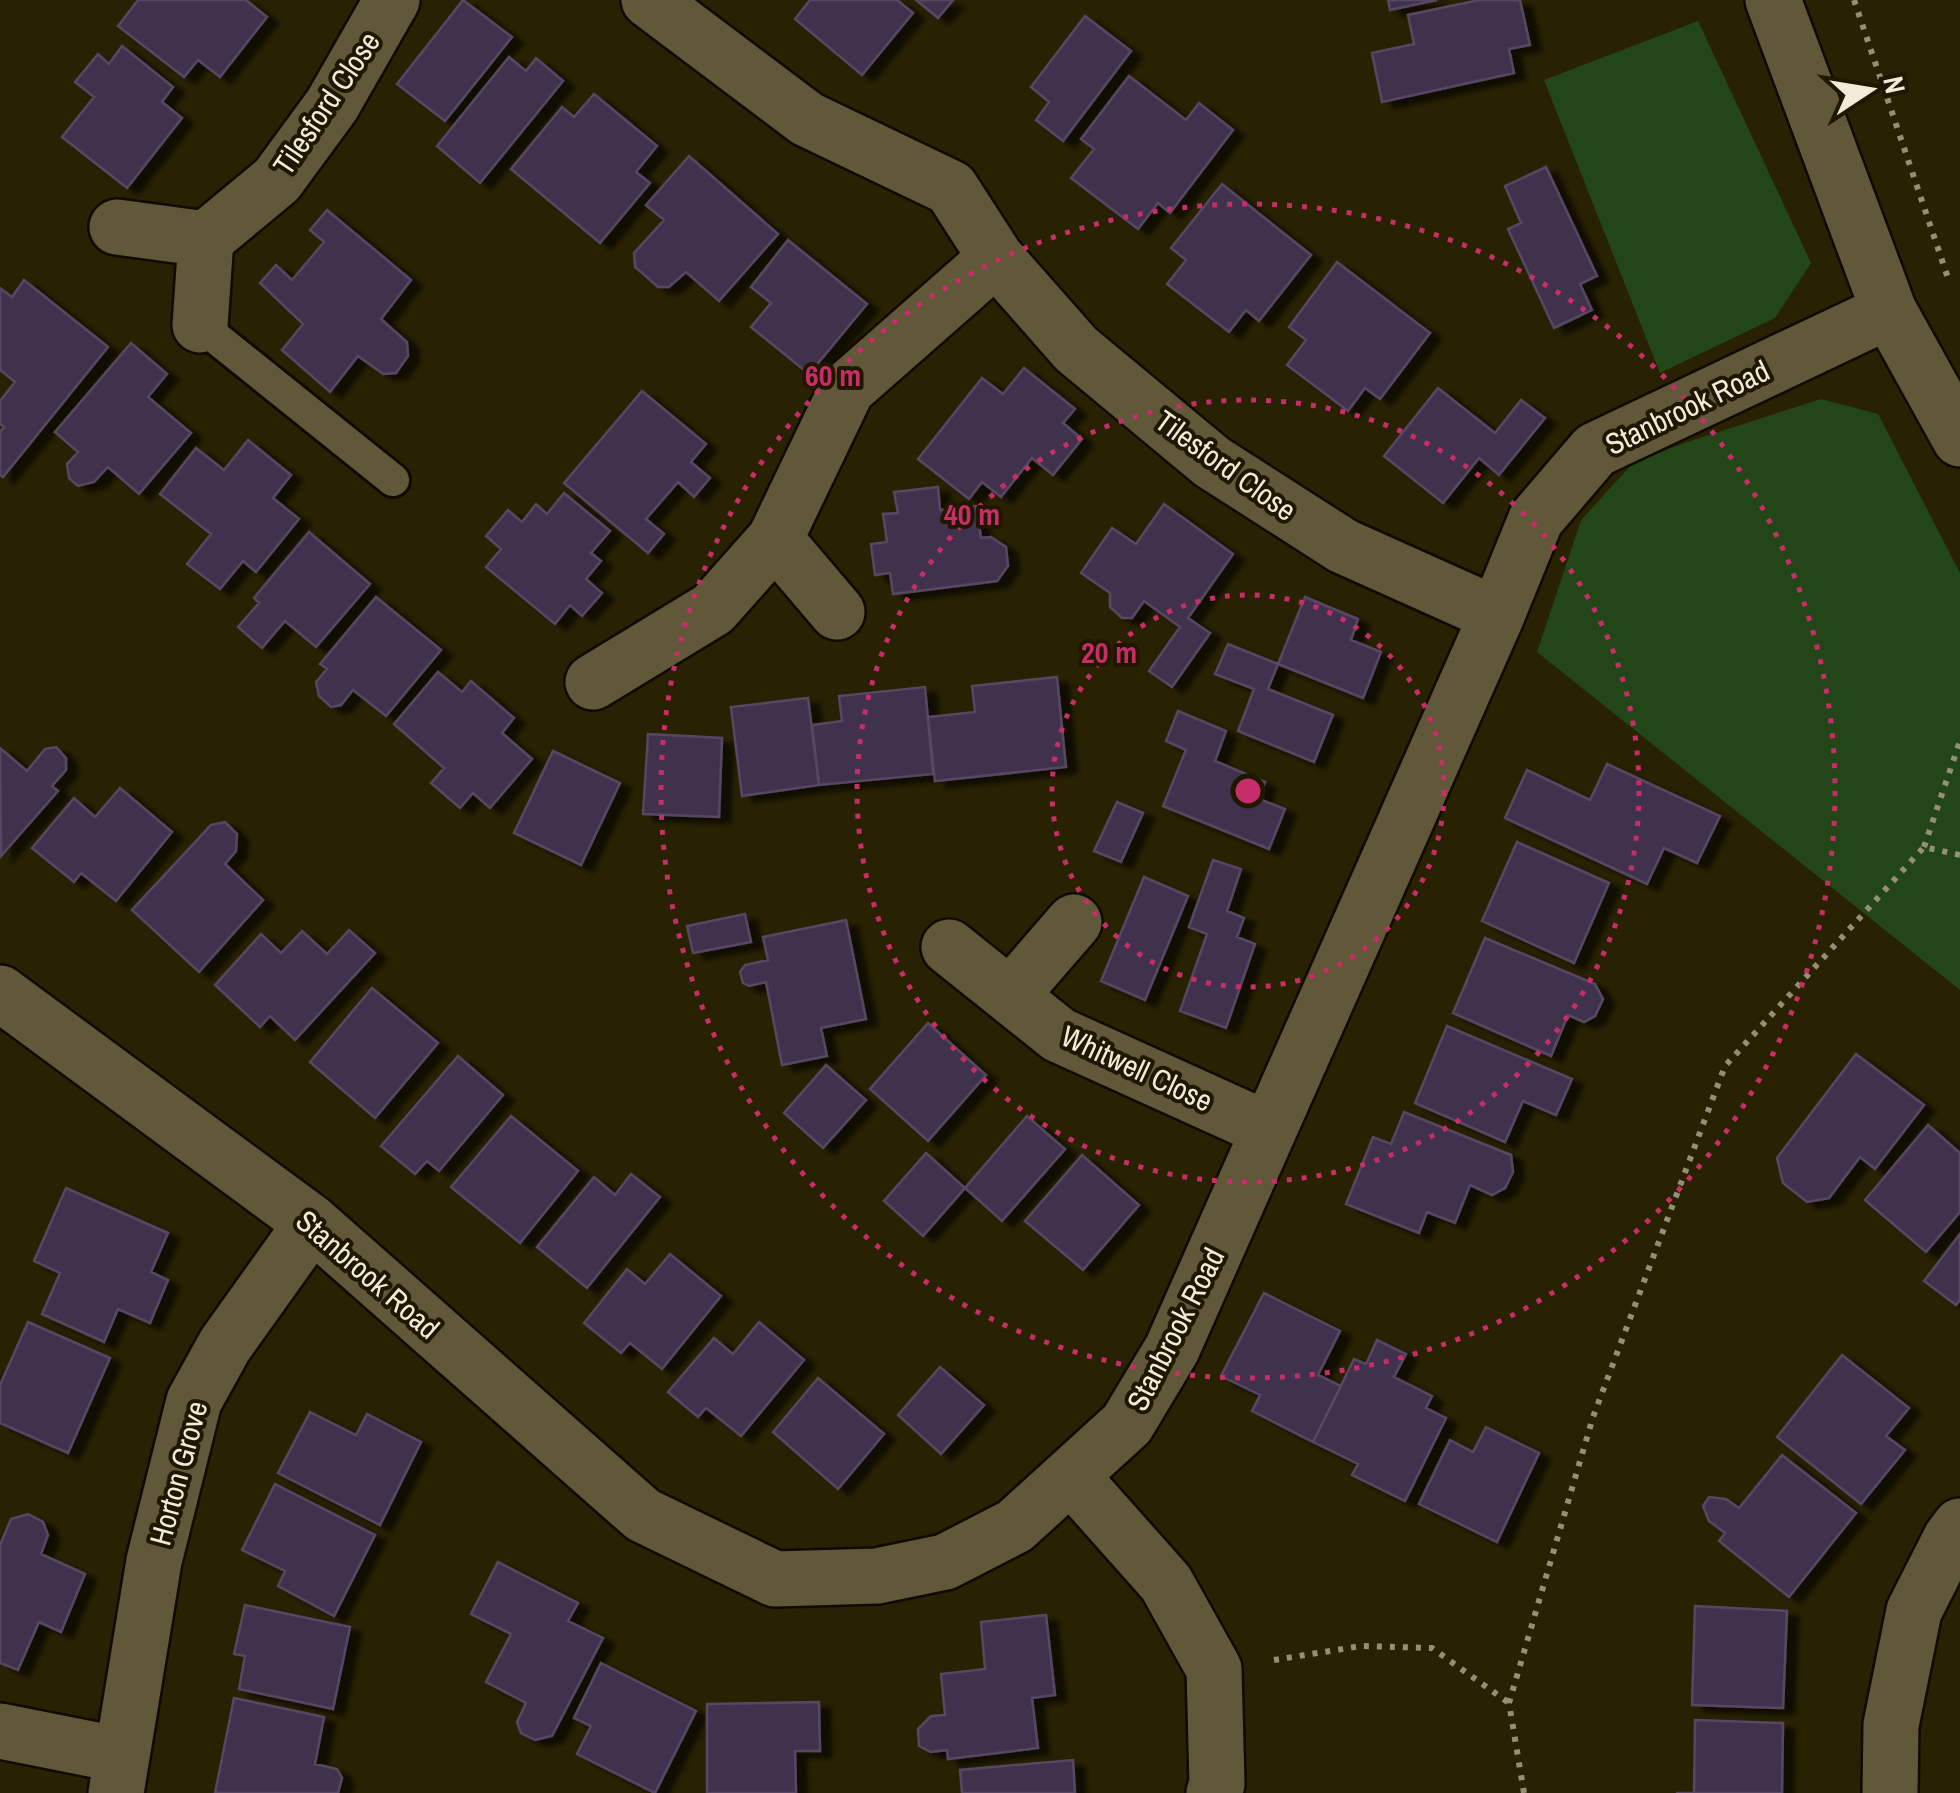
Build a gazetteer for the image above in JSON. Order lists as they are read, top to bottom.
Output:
{
  "streets": {
    "street": [
      "Tilesford Close",
      "Stanbrook Road",
      "Whitwell Close",
      "Horton Grove"
    ]
  },
  "crossings": [
    ["Tilesford Close", "Stanbrook Road"],
    ["Stanbrook Road", "Whitwell Close"],
    ["Stanbrook Road", "Horton Grove"]
  ],
  "north": "right",
  "rings": ["60 m", "40 m", "20 m"]
}
